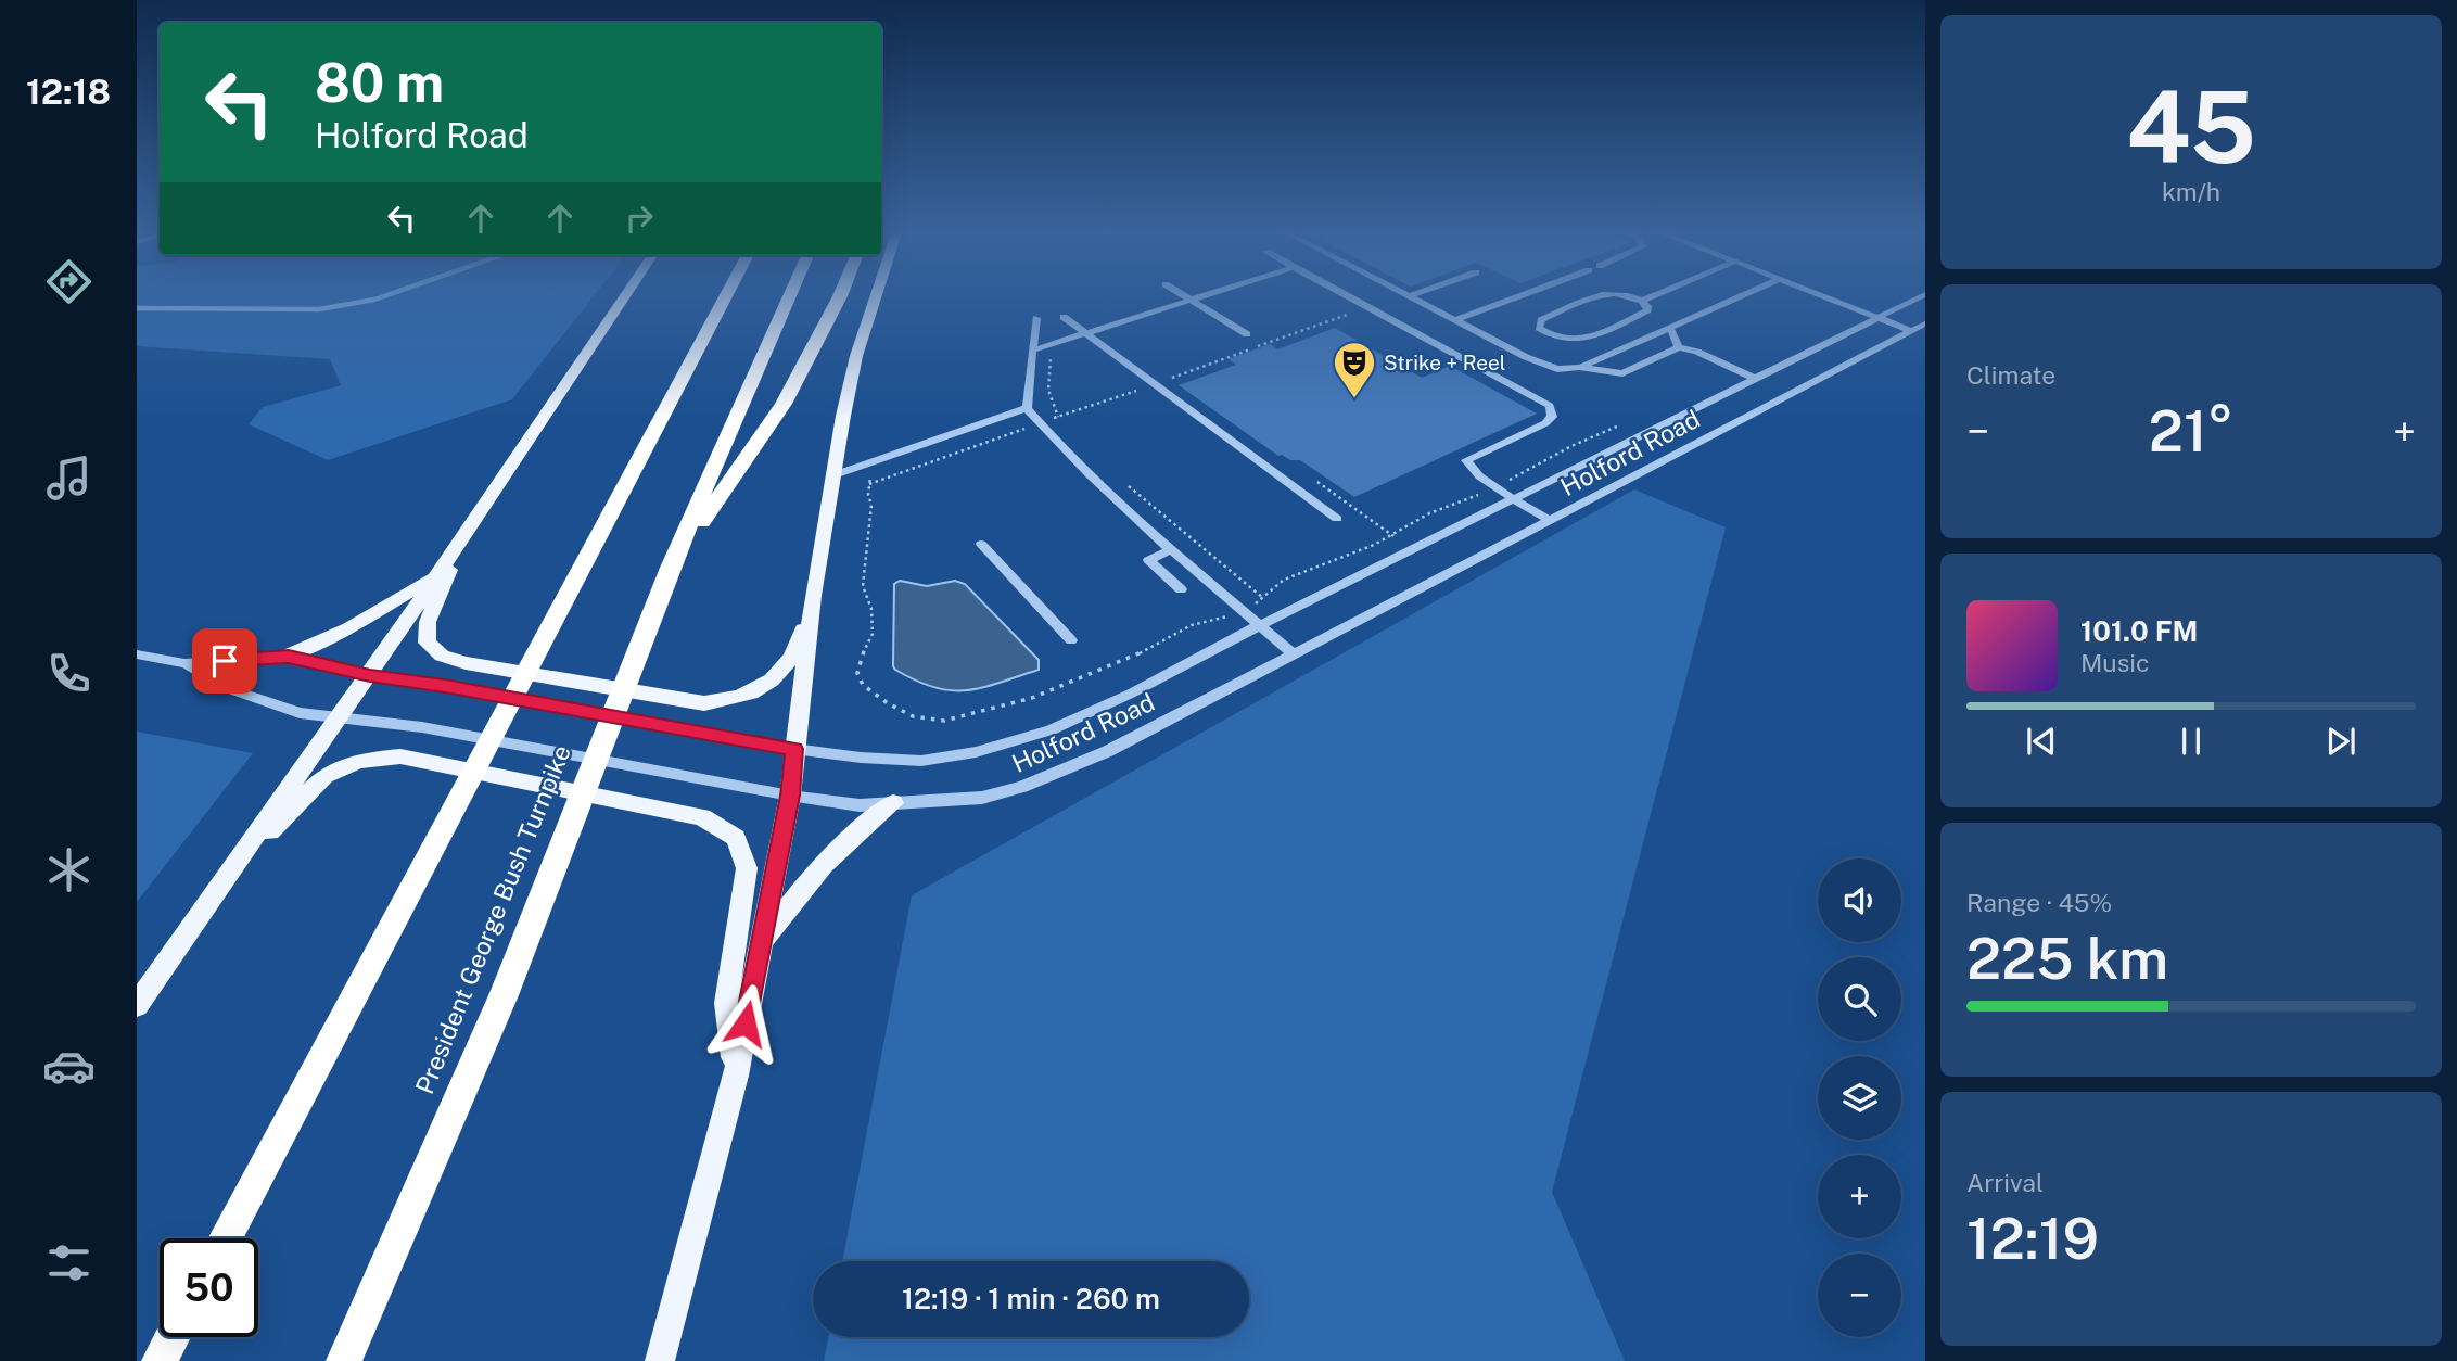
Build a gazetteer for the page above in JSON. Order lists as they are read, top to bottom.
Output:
{
  "streets": {
    "highway": ["President George Bush Turnpike"],
    "street": ["Holford Road"]
  },
  "places": {
    "theatre": ["Strike + Reel"]
  },
  "page": {
    "tabs": "12:18",
    "tile": [
      ["45", "km/h"],
      "Climate",
      ["Range · 45%", "225 km"],
      ["Arrival", "12:19"]
    ],
    "turn": ["80 m", "Holford Road"],
    "heat": ["−", "21°", "+"],
    "song": ["101.0 FM", "Music"],
    "map_buttons": ["+", "−"],
    "limit": "50",
    "trip": "12:19 · 1 min · 260 m"
  }
}
